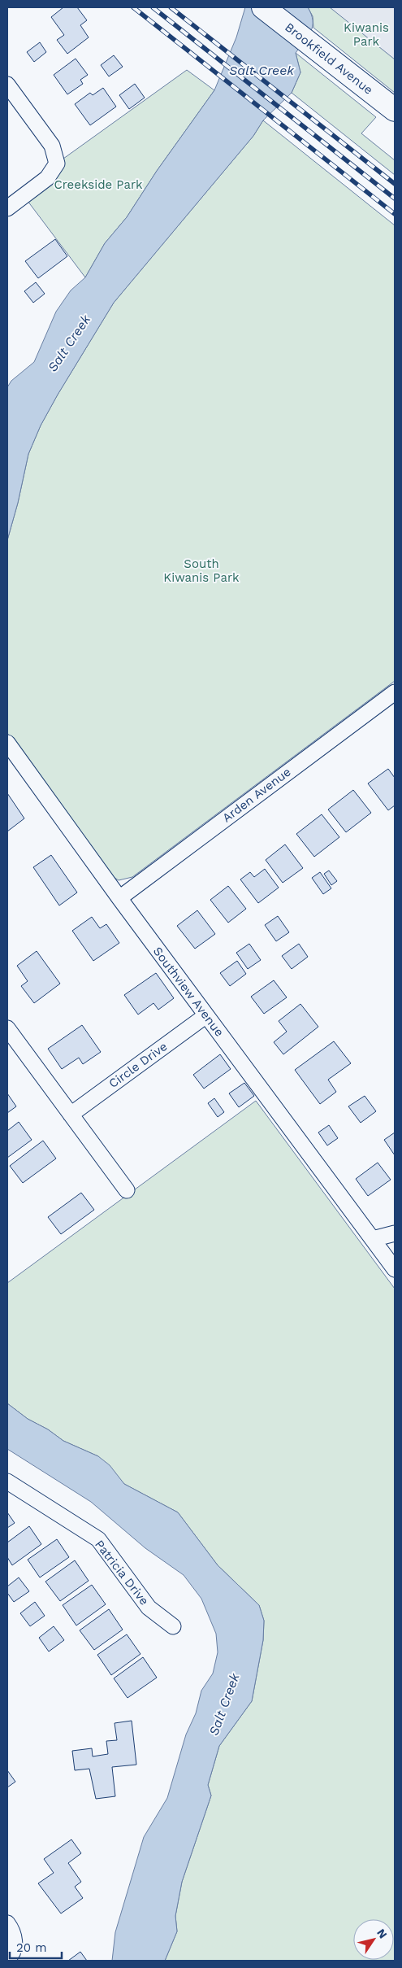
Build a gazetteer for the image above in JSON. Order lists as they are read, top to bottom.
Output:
{
  "streets": {
    "street": [
      "Brookfield Avenue",
      "Arden Avenue",
      "Southview Avenue",
      "Circle Drive",
      "Patricia Drive"
    ]
  },
  "crossings": [
    ["Arden Avenue", "Southview Avenue"],
    ["Southview Avenue", "Circle Drive"]
  ],
  "water": ["Salt Creek"],
  "parks": ["Kiwanis Park", "Creekside Park", "South Kiwanis Park"],
  "scale_bar": "20 m",
  "north": "top right"
}
